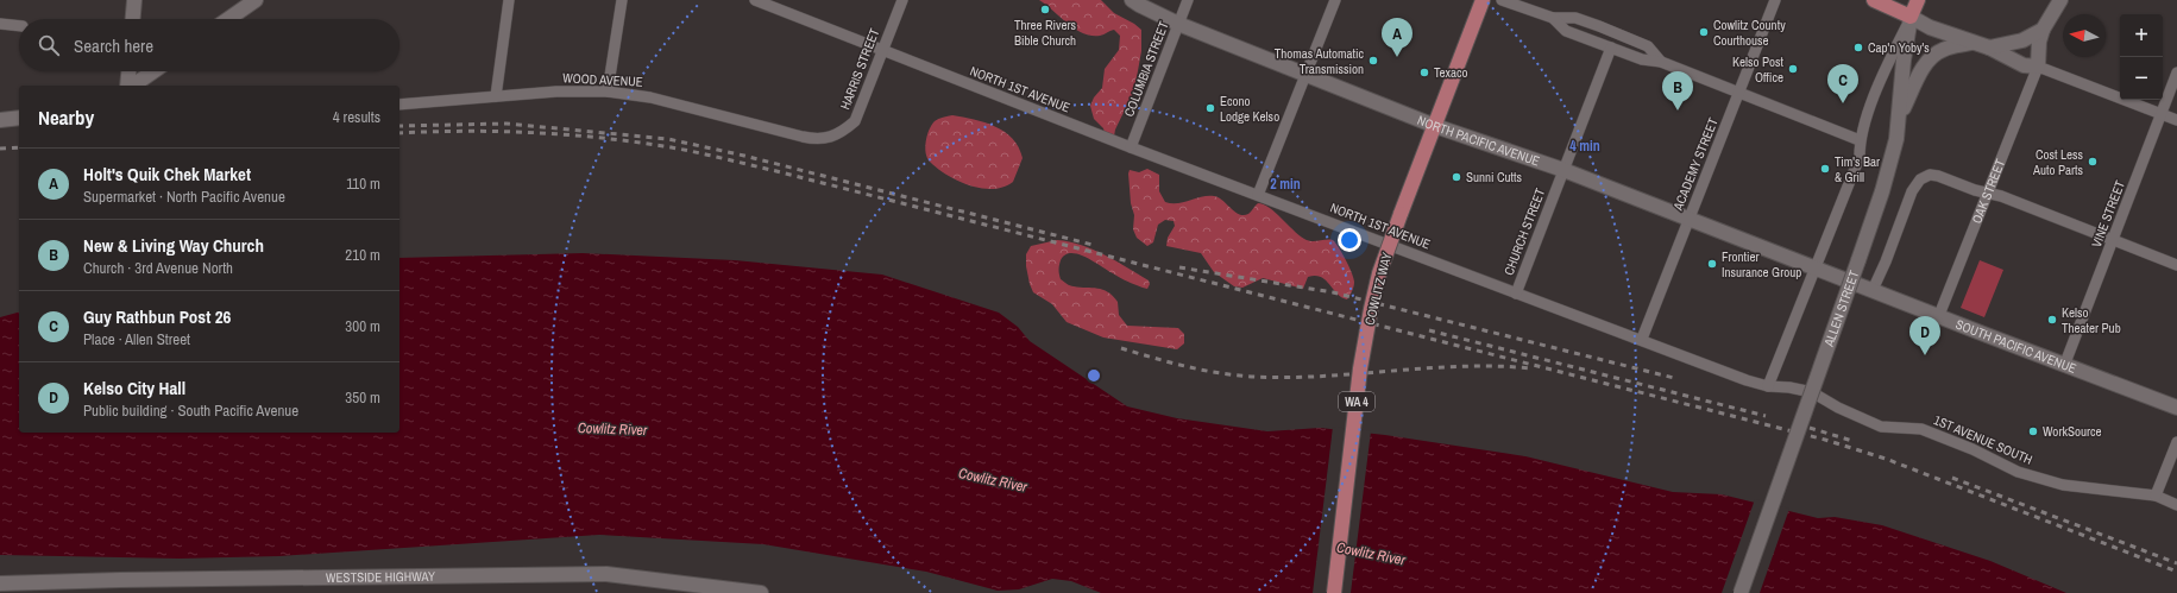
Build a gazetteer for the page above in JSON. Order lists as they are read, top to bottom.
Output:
{
  "streets": {
    "main road": [
      "NORTH PACIFIC AVENUE",
      "COWLITZ WAY",
      "ALLEN STREET",
      "SOUTH PACIFIC AVENUE",
      "WA 4",
      "WESTSIDE HIGHWAY"
    ],
    "street": [
      "HARRIS STREET",
      "COLUMBIA STREET",
      "WOOD AVENUE",
      "NORTH 1ST AVENUE",
      "ACADEMY STREET",
      "OAK STREET",
      "VINE STREET",
      "CHURCH STREET",
      "1ST AVENUE SOUTH"
    ]
  },
  "crossings": [
    ["HARRIS STREET", "WOOD AVENUE"],
    ["HARRIS STREET", "NORTH 1ST AVENUE"],
    ["COLUMBIA STREET", "NORTH 1ST AVENUE"],
    ["COLUMBIA STREET", "NORTH PACIFIC AVENUE"],
    ["NORTH 1ST AVENUE", "ACADEMY STREET"],
    ["NORTH 1ST AVENUE", "CHURCH STREET"],
    ["NORTH 1ST AVENUE", "ALLEN STREET"],
    ["NORTH 1ST AVENUE", "1ST AVENUE SOUTH"],
    ["NORTH PACIFIC AVENUE", "ACADEMY STREET"],
    ["NORTH PACIFIC AVENUE", "CHURCH STREET"],
    ["NORTH PACIFIC AVENUE", "COWLITZ WAY"],
    ["NORTH PACIFIC AVENUE", "ALLEN STREET"],
    ["NORTH PACIFIC AVENUE", "SOUTH PACIFIC AVENUE"],
    ["OAK STREET", "SOUTH PACIFIC AVENUE"],
    ["VINE STREET", "SOUTH PACIFIC AVENUE"]
  ],
  "water": ["Cowlitz River"],
  "places": [
    "Three Rivers Bible Church",
    "Cowlitz County Courthouse",
    "Cap'n Yoby's",
    "Thomas Automatic Transmission",
    "Kelso Post Office",
    "Texaco",
    "Econo Lodge Kelso",
    "Cost Less Auto Parts",
    "Tim's Bar & Grill",
    "Sunni Cutts",
    "Frontier Insurance Group",
    "Kelso Theater Pub",
    "WorkSource"
  ],
  "north": "left",
  "page": {
    "map_buttons": ["+", "−"],
    "pins": [
      "A",
      "C",
      "B",
      "D"
    ],
    "search": "Search here",
    "heading": ["Nearby", "4 results"],
    "list": [
      {
        "mark": "A",
        "name": "Holt's Quik Chek Market",
        "note": "Supermarket · North Pacific Avenue",
        "value": "110 m"
      },
      {
        "mark": "B",
        "name": "New & Living Way Church",
        "note": "Church · 3rd Avenue North",
        "value": "210 m"
      },
      {
        "mark": "C",
        "name": "Guy Rathbun Post 26",
        "note": "Place · Allen Street",
        "value": "300 m"
      },
      {
        "mark": "D",
        "name": "Kelso City Hall",
        "note": "Public building · South Pacific Avenue",
        "value": "350 m"
      }
    ]
  },
  "rings": ["4 min", "2 min"]
}
